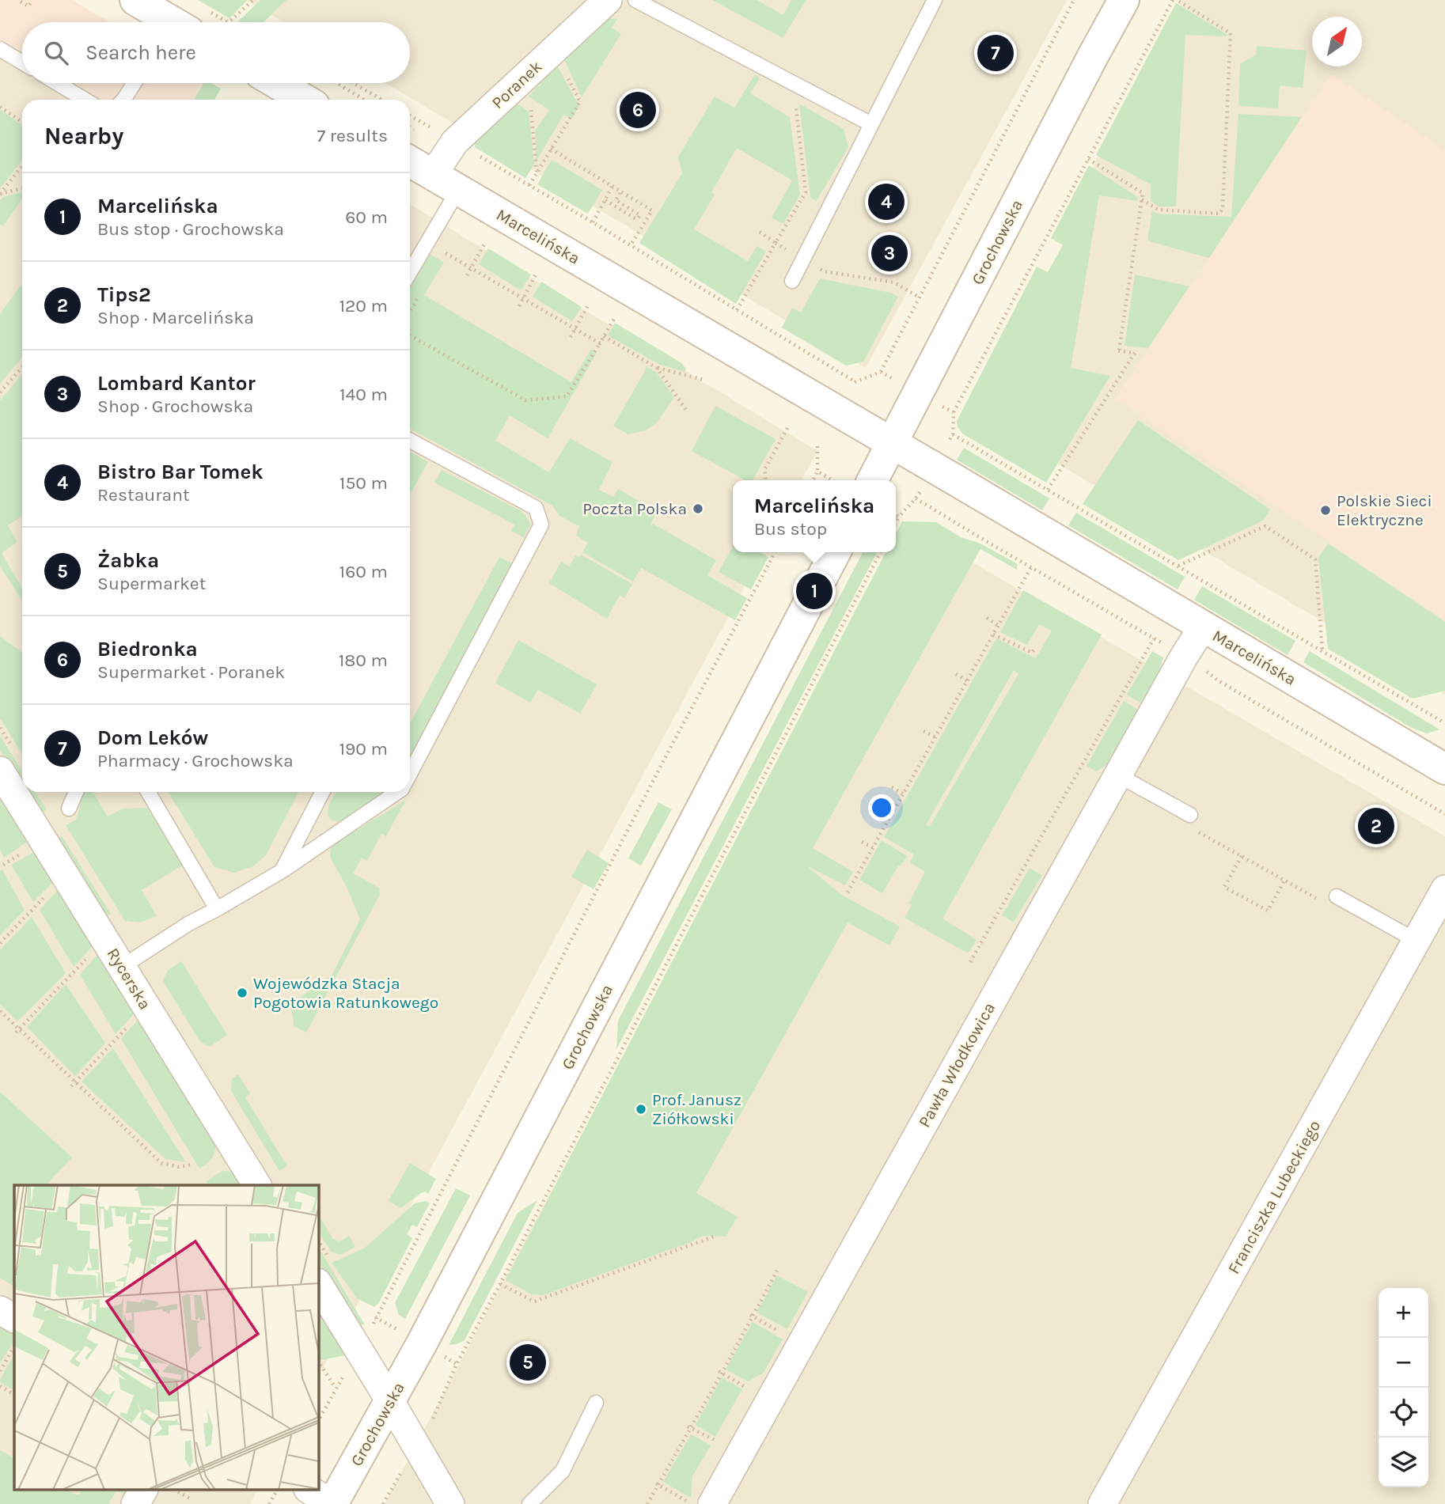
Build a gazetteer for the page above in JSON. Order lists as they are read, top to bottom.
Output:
{
  "streets": {
    "street": [
      "Poranek",
      "Marcelińska",
      "Grochowska",
      "Rycerska",
      "Pawła Włodkowica",
      "Franciszka Lubeckiego"
    ]
  },
  "crossings": [
    ["Poranek", "Marcelińska"],
    ["Marcelińska", "Grochowska"],
    ["Marcelińska", "Pawła Włodkowica"]
  ],
  "places": [
    "Poczta Polska",
    "Polskie Sieci Elektryczne",
    "Wojewódzka Stacja Pogotowia Ratunkowego",
    "Prof. Janusz Ziółkowski"
  ],
  "north": "top right",
  "page": {
    "search": "Search here",
    "pins": [
      "7",
      "6",
      "4",
      "3",
      "1",
      "2",
      "5"
    ],
    "heading": ["Nearby", "7 results"],
    "list": [
      {
        "mark": "1",
        "name": "Marcelińska",
        "note": "Bus stop · Grochowska",
        "value": "60 m"
      },
      {
        "mark": "2",
        "name": "Tips2",
        "note": "Shop · Marcelińska",
        "value": "120 m"
      },
      {
        "mark": "3",
        "name": "Lombard Kantor",
        "note": "Shop · Grochowska",
        "value": "140 m"
      },
      {
        "mark": "4",
        "name": "Bistro Bar Tomek",
        "note": "Restaurant",
        "value": "150 m"
      },
      {
        "mark": "5",
        "name": "Żabka",
        "note": "Supermarket",
        "value": "160 m"
      },
      {
        "mark": "6",
        "name": "Biedronka",
        "note": "Supermarket · Poranek",
        "value": "180 m"
      },
      {
        "mark": "7",
        "name": "Dom Leków",
        "note": "Pharmacy · Grochowska",
        "value": "190 m"
      }
    ],
    "popup": ["Marcelińska", "Bus stop"],
    "map_buttons": ["+", "−"]
  }
}
